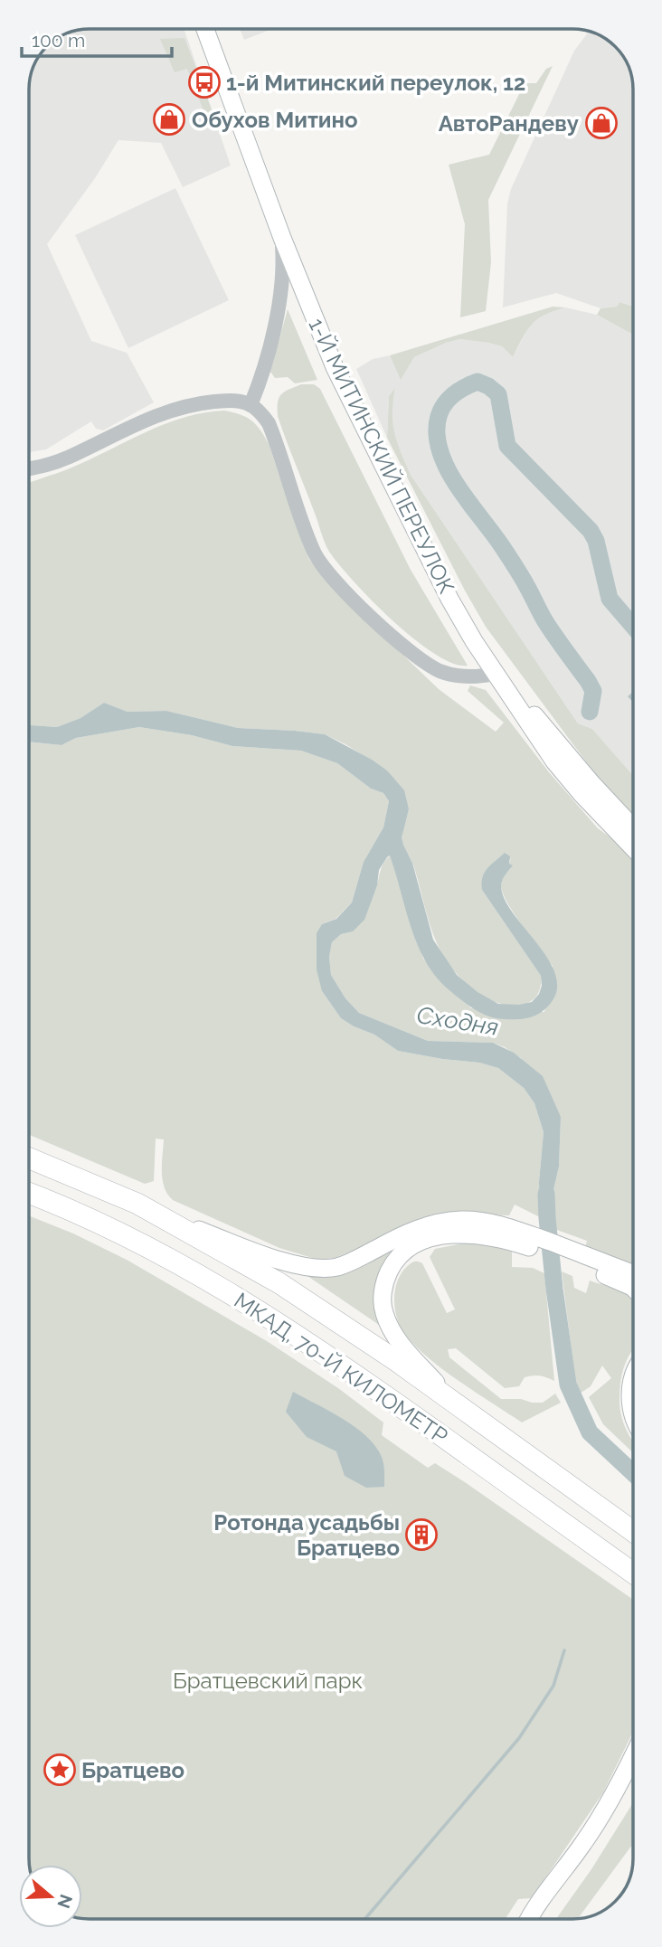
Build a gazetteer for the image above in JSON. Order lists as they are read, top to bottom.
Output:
{
  "streets": {
    "highway": ["МКАД, 70-Й КИЛОМЕТР"],
    "main road": ["1-Й МИТИНСКИЙ ПЕРЕУЛОК"]
  },
  "water": ["Сходня"],
  "parks": ["Братцевский парк"],
  "places": {
    "bus stop": ["1-й Митинский переулок, 12"],
    "shop": ["Обухов Митино", "АвтоРандеву"],
    "building": ["Ротонда усадьбы Братцево"],
    "place": ["Братцево"]
  },
  "scale_bar": "100 m",
  "north": "right"
}
